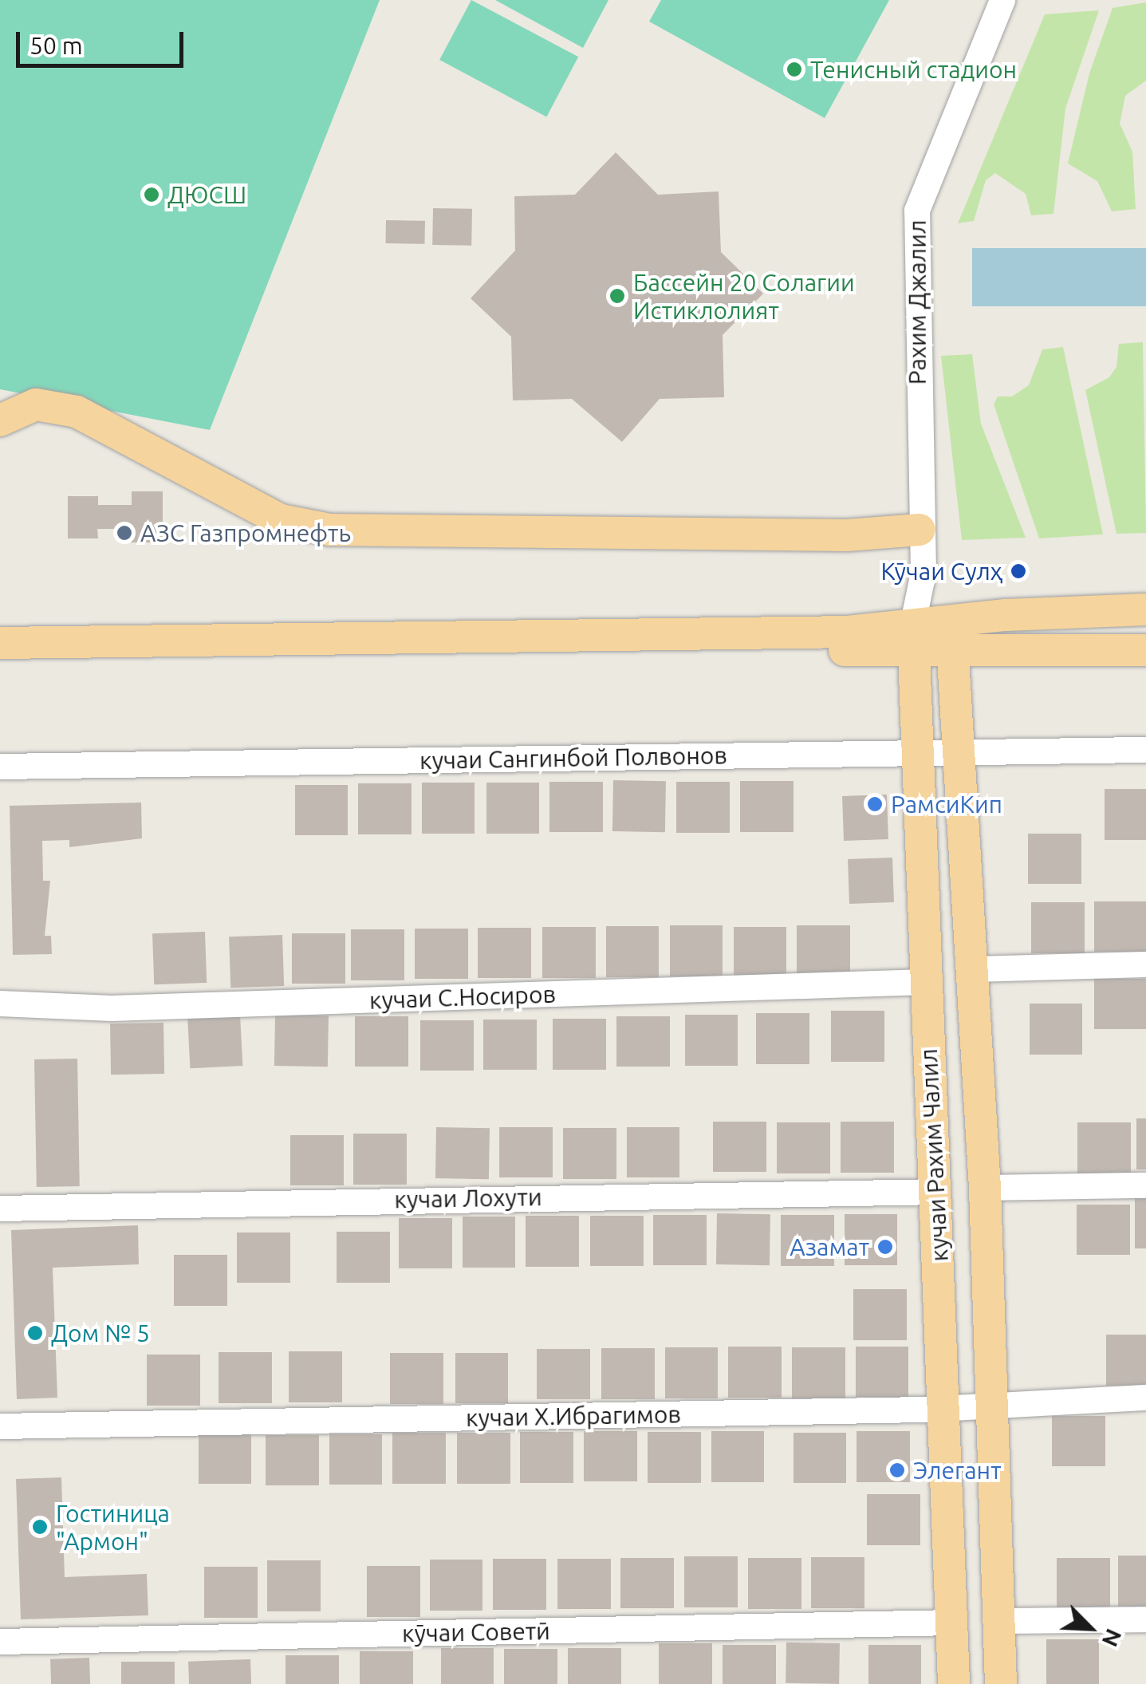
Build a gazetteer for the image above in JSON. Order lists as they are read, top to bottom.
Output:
{
  "streets": {
    "main road": ["кучаи Рахим Чалил"],
    "street": [
      "Рахим Джалил",
      "кучаи Сангинбой Полвонов",
      "кучаи С.Носиров",
      "кучаи Лохути",
      "кучаи Х.Ибрагимов",
      "кӯчаи Советӣ"
    ]
  },
  "crossings": [
    ["кучаи Сангинбой Полвонов", "кучаи Рахим Чалил"],
    ["кучаи С.Носиров", "кучаи Рахим Чалил"],
    ["кучаи Рахим Чалил", "кучаи Лохути"],
    ["кучаи Рахим Чалил", "кучаи Х.Ибрагимов"],
    ["кучаи Рахим Чалил", "кӯчаи Советӣ"]
  ],
  "places": [
    "Тенисный стадион",
    "ДЮСШ",
    "Бассейн 20 Солагии Истиклолият",
    "АЗС Газпромнефть",
    "Кӯчаи Сулҳ",
    "РамсиКип",
    "Азамат",
    "Дом № 5",
    "Элегант",
    "Гостиница \"Армон\""
  ],
  "scale_bar": "50 m",
  "north": "bottom right"
}
